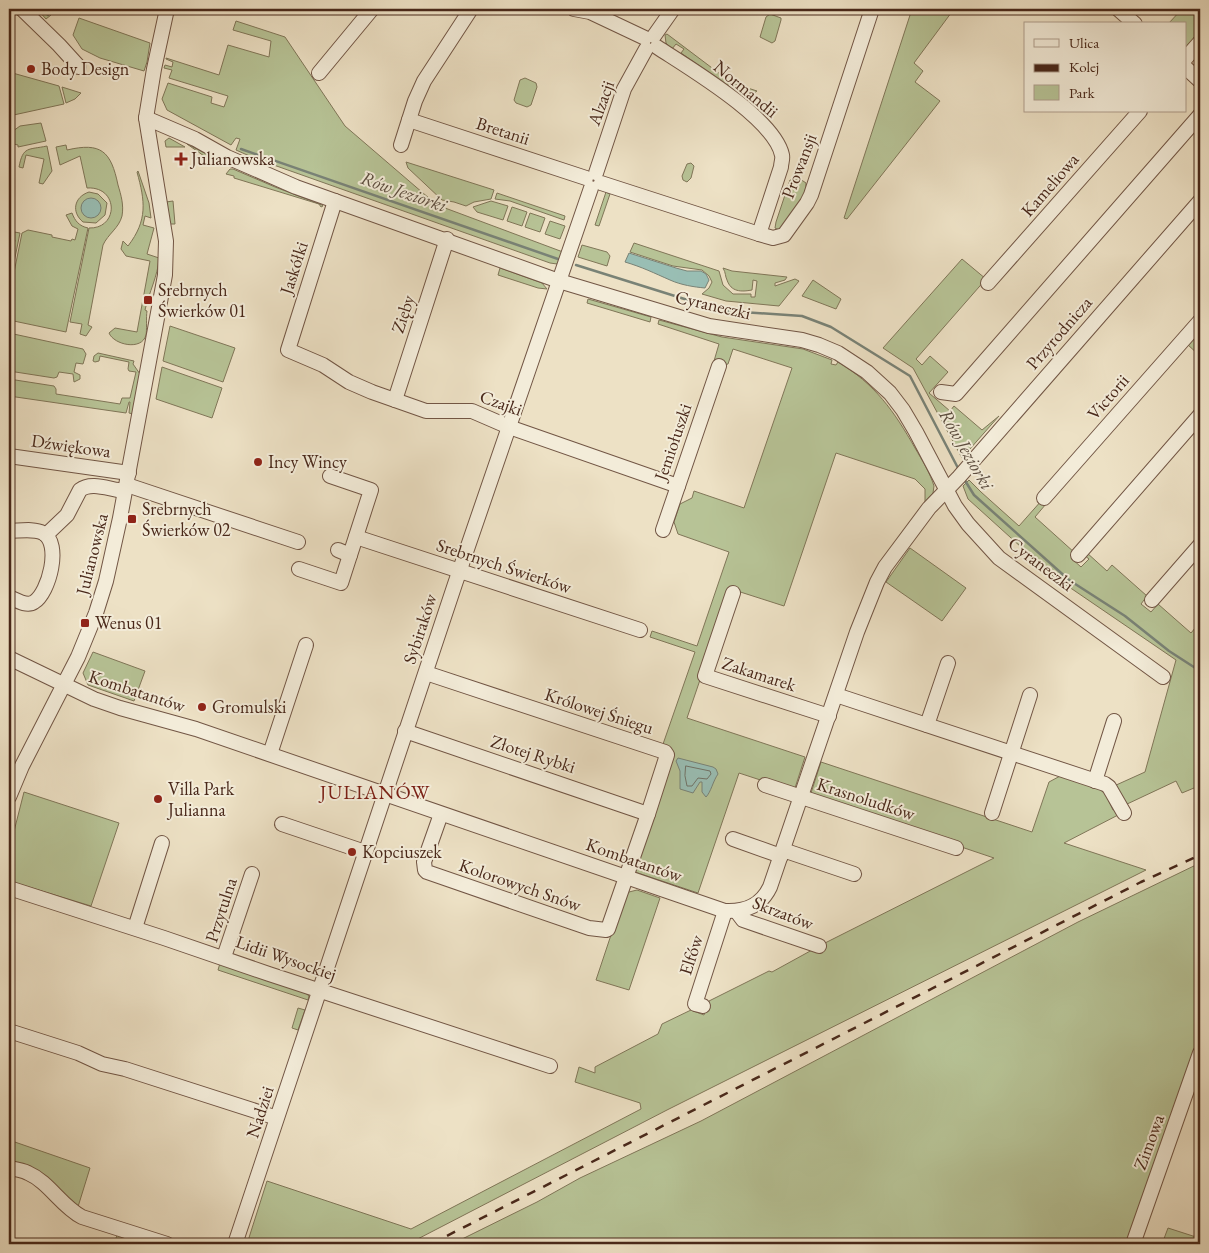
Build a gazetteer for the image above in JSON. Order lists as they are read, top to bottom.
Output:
{
  "streets": {
    "street": [
      "Normandii",
      "Alzacji",
      "Bretanii",
      "Prowansji",
      "Kameliowa",
      "Jaskółki",
      "Cyraneczki",
      "Zięby",
      "Przyrodnicza",
      "Victorii",
      "Czajki",
      "Jemiołuszki",
      "Dźwiękowa",
      "Julianowska",
      "Srebrnych Świerków",
      "Sybiraków",
      "Zakamarek",
      "Kombatantów",
      "Królowej Śniegu",
      "Złotej Rybki",
      "Krasnoludków",
      "Kolorowych Snów",
      "Przytulna",
      "Skrzatów",
      "Elfów",
      "Lidii Wysockiej",
      "Nadziei",
      "Zimowa"
    ]
  },
  "crossings": [
    ["Normandii", "Alzacji"],
    ["Normandii", "Prowansji"],
    ["Alzacji", "Bretanii"],
    ["Alzacji", "Prowansji"],
    ["Alzacji", "Cyraneczki"],
    ["Alzacji", "Sybiraków"],
    ["Bretanii", "Prowansji"],
    ["Jaskółki", "Cyraneczki"],
    ["Jaskółki", "Czajki"],
    ["Cyraneczki", "Zięby"],
    ["Cyraneczki", "Przyrodnicza"],
    ["Cyraneczki", "Julianowska"],
    ["Cyraneczki", "Sybiraków"],
    ["Zięby", "Czajki"],
    ["Czajki", "Jemiołuszki"],
    ["Czajki", "Sybiraków"],
    ["Dźwiękowa", "Julianowska"],
    ["Julianowska", "Kombatantów"],
    ["Srebrnych Świerków", "Sybiraków"],
    ["Sybiraków", "Kombatantów"],
    ["Sybiraków", "Królowej Śniegu"],
    ["Sybiraków", "Złotej Rybki"],
    ["Sybiraków", "Lidii Wysockiej"],
    ["Sybiraków", "Nadziei"],
    ["Kombatantów", "Królowej Śniegu"],
    ["Kombatantów", "Kolorowych Snów"],
    ["Kombatantów", "Skrzatów"],
    ["Kombatantów", "Elfów"],
    ["Królowej Śniegu", "Złotej Rybki"],
    ["Królowej Śniegu", "Kolorowych Snów"],
    ["Przytulna", "Lidii Wysockiej"],
    ["Skrzatów", "Elfów"],
    ["Lidii Wysockiej", "Nadziei"]
  ],
  "districts": ["JULIANÓW"],
  "water": ["Rów Jeziorki"],
  "places": {
    "other": [
      "Body Design",
      "Incy Wincy",
      "Gromulski",
      "Villa Park Julianna",
      "Kopciuszek"
    ],
    "health": ["Julianowska"],
    "transit": ["Srebrnych Świerków 01", "Srebrnych Świerków 02", "Wenus 01"]
  },
  "legend": ["Ulica", "Kolej", "Park"]
}
